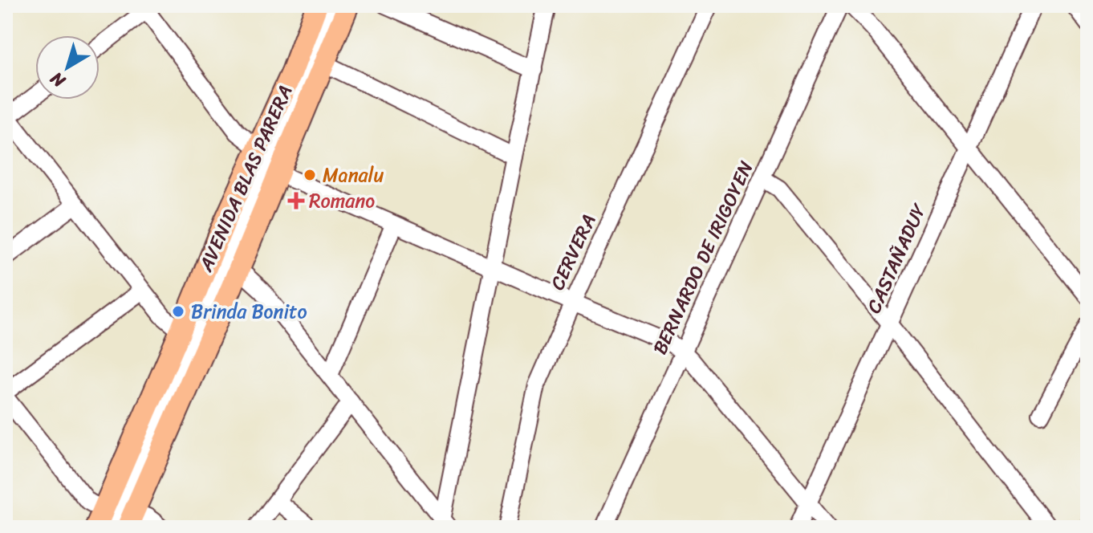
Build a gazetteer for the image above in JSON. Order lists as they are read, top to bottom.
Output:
{
  "streets": {
    "main road": ["AVENIDA BLAS PARERA"],
    "street": ["CERVERA", "BERNARDO DE IRIGOYEN", "CASTAÑADUY"]
  },
  "places": {
    "other": ["Manalu", "Brinda Bonito"],
    "health": ["Romano"]
  },
  "north": "bottom left"
}
